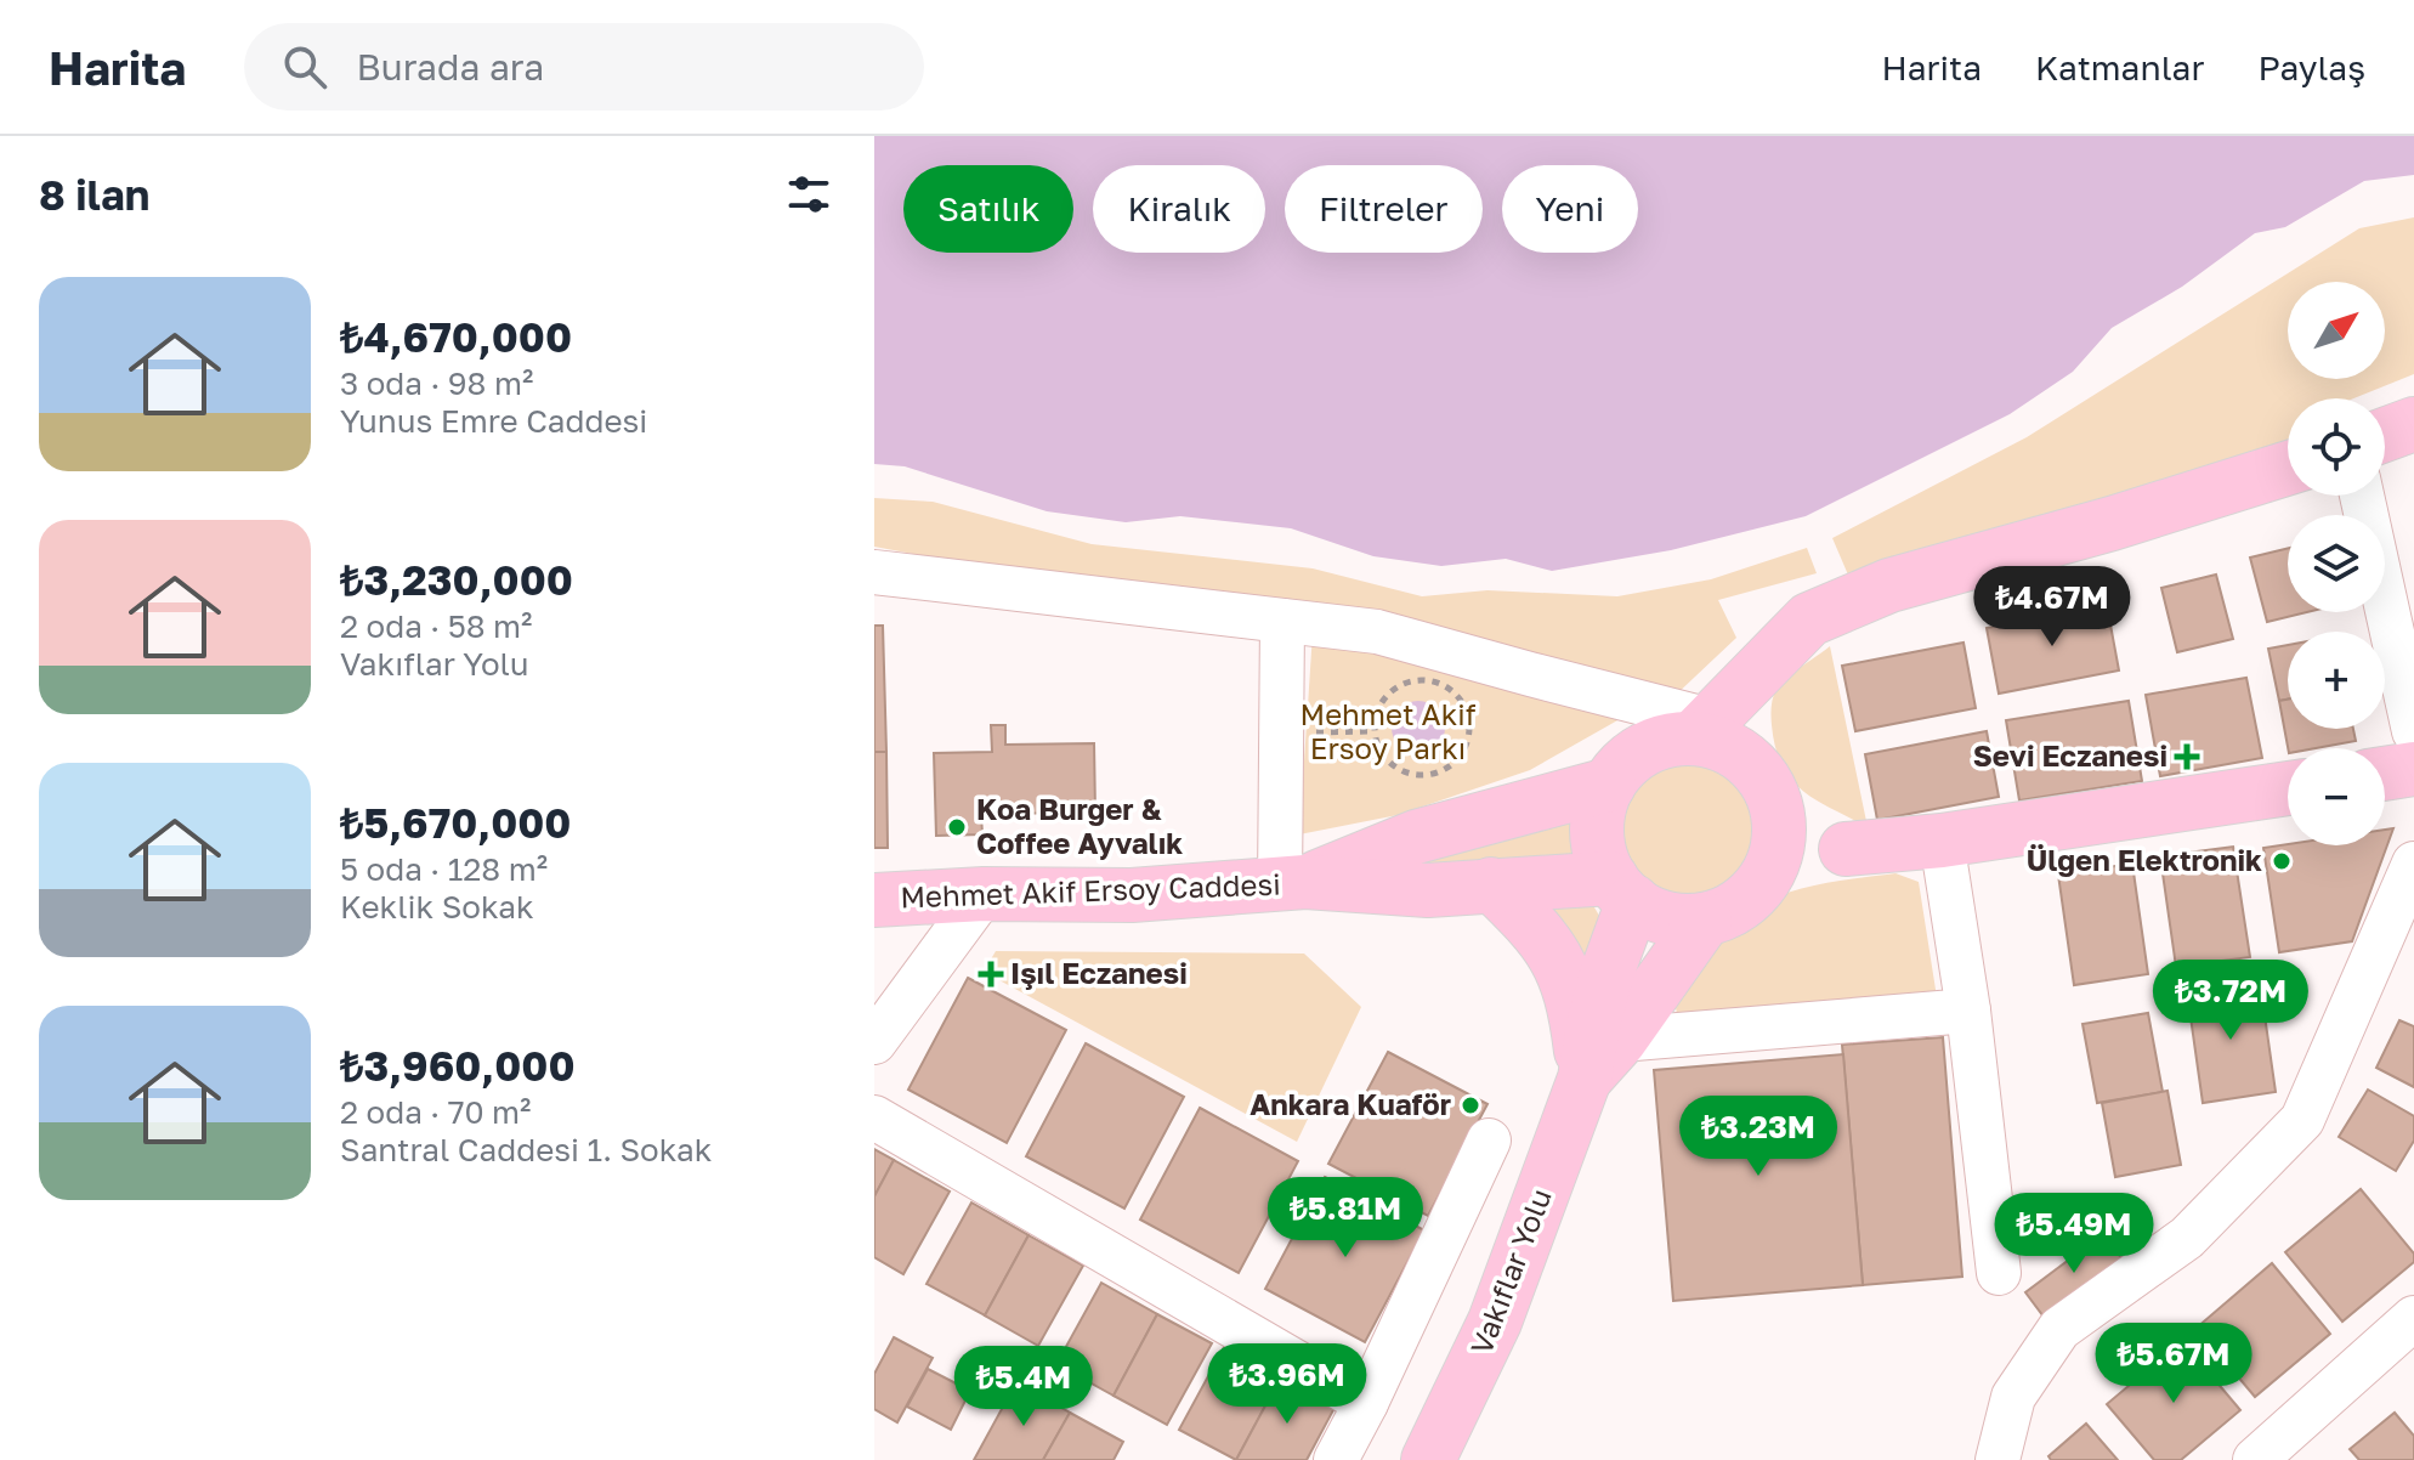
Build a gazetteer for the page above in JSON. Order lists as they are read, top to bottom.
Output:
{
  "streets": {
    "main road": ["Mehmet Akif Ersoy Caddesi", "Vakıflar Yolu"]
  },
  "parks": ["Mehmet Akif Ersoy Parkı"],
  "places": {
    "health": ["Sevi Eczanesi", "Işıl Eczanesi"],
    "other": ["Koa Burger & Coffee Ayvalık", "Ülgen Elektronik", "Ankara Kuaför"]
  },
  "north": "top right",
  "page": {
    "header": "Harita",
    "search": "Burada ara",
    "nav": ["Harita", "Katmanlar", "Paylaş"],
    "heading": "8 ilan",
    "chip": [
      "Satılık",
      "Kiralık",
      "Filtreler",
      "Yeni"
    ],
    "list": [
      {
        "name": "₺4,670,000",
        "note": "3 oda · 98 m² · Yunus Emre Caddesi"
      },
      {
        "name": "₺3,230,000",
        "note": "2 oda · 58 m² · Vakıflar Yolu"
      },
      {
        "name": "₺5,670,000",
        "note": "5 oda · 128 m² · Keklik Sokak"
      },
      {
        "name": "₺3,960,000",
        "note": "2 oda · 70 m² · Santral Caddesi 1. Sokak"
      }
    ],
    "map_buttons": ["+", "−"],
    "price": [
      "₺4.67M",
      "₺3.72M",
      "₺3.23M",
      "₺5.81M",
      "₺5.49M",
      "₺5.67M",
      "₺3.96M",
      "₺5.4M"
    ]
  }
}
